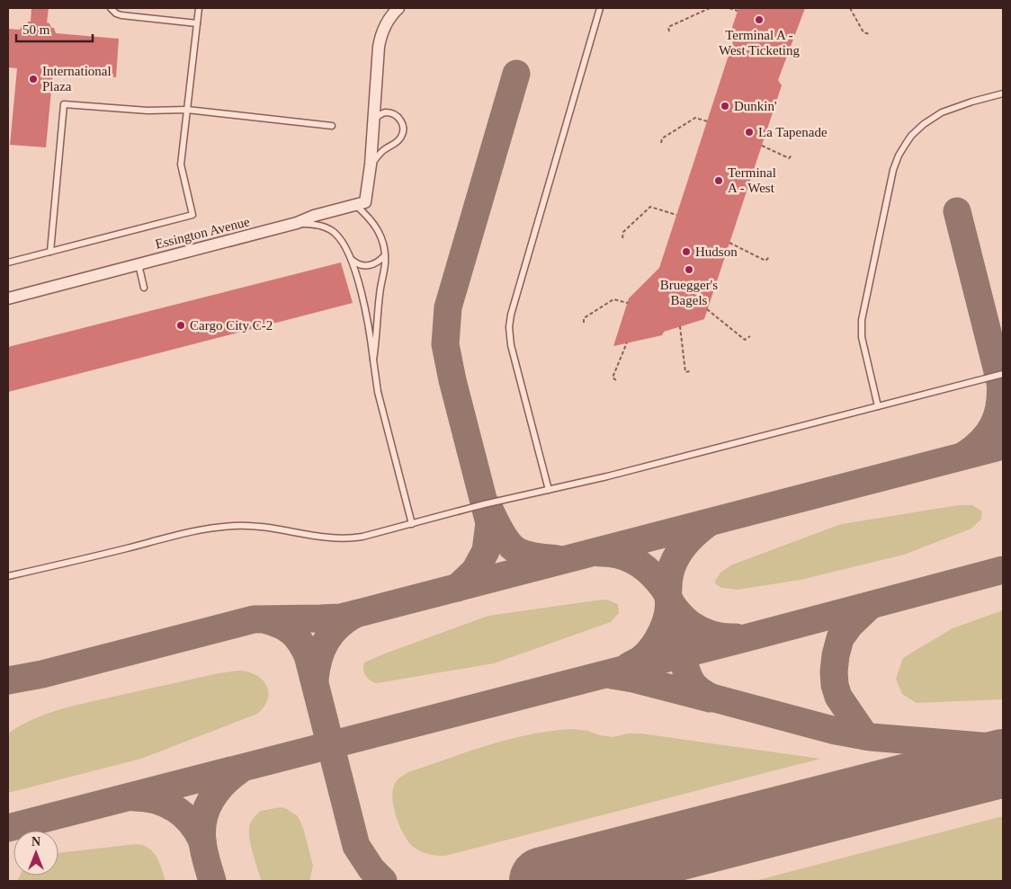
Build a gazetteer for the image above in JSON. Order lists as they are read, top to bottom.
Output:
{
  "streets": {
    "street": ["Essington Avenue"]
  },
  "places": [
    "Terminal A - West Ticketing",
    "International Plaza",
    "Dunkin'",
    "La Tapenade",
    "Terminal A - West",
    "Hudson",
    "Bruegger's Bagels",
    "Cargo City C-2"
  ],
  "scale_bar": "50 m",
  "north": "top"
}
